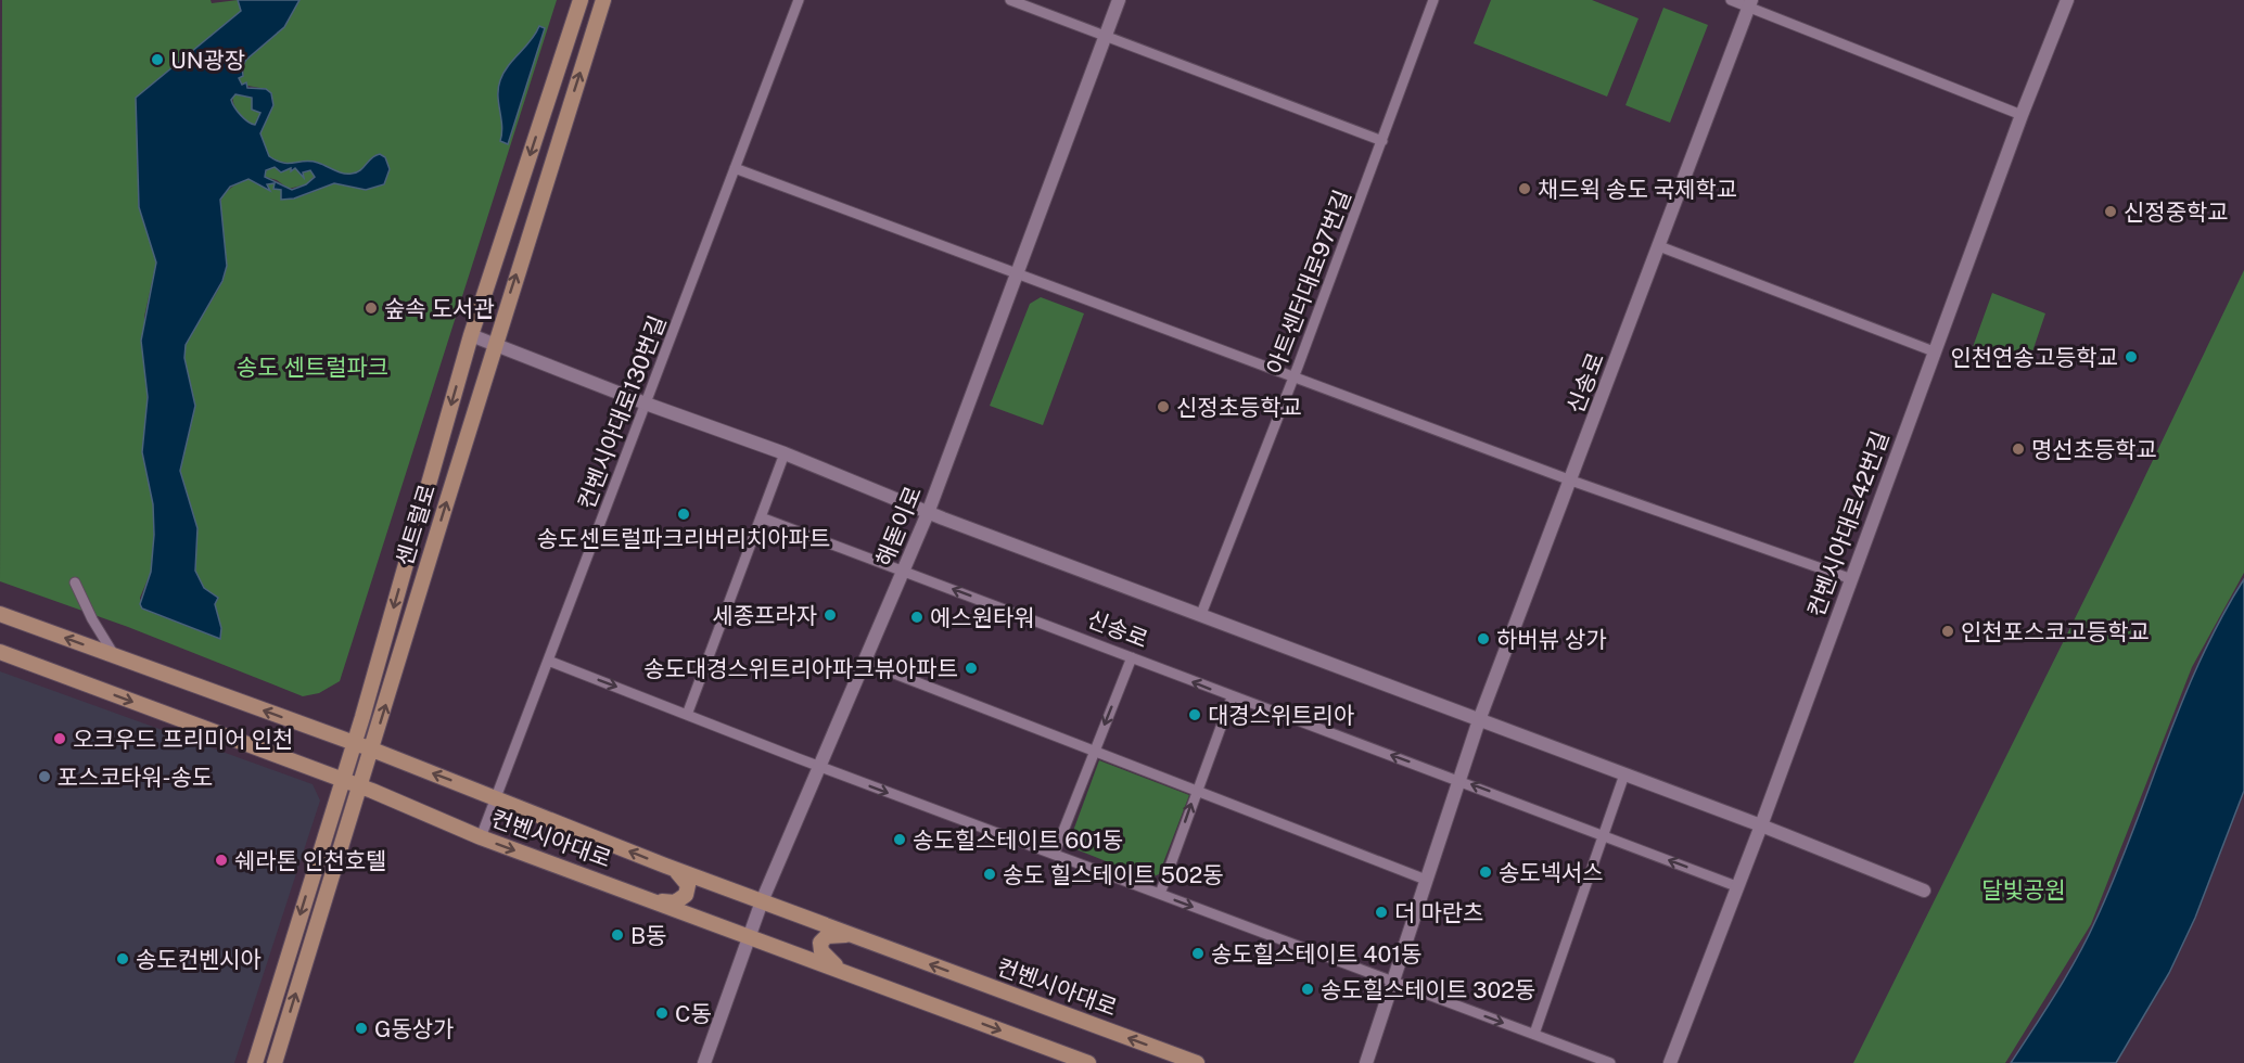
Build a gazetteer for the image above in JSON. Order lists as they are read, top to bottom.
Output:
{
  "streets": {
    "main road": ["센트럴로", "컨벤시아대로"],
    "street": [
      "아트센터대로97번길",
      "신송로",
      "컨벤시아대로130번길",
      "컨벤시아대로42번길",
      "해돋이로"
    ]
  },
  "crossings": [
    ["신송로", "해돋이로"],
    ["컨벤시아대로130번길", "컨벤시아대로"],
    ["센트럴로", "컨벤시아대로"],
    ["해돋이로", "컨벤시아대로"]
  ],
  "parks": ["송도 센트럴파크", "달빛공원"],
  "places": [
    "UN광장",
    "채드윅 송도 국제학교",
    "신정중학교",
    "숲속 도서관",
    "인천연송고등학교",
    "신정초등학교",
    "명선초등학교",
    "송도센트럴파크리버리치아파트",
    "세종프라자",
    "에스원타워",
    "인천포스코고등학교",
    "하버뷰 상가",
    "송도대경스위트리아파크뷰아파트",
    "대경스위트리아",
    "오크우드 프리미어 인천",
    "포스코타워-송도",
    "송도힐스테이트 601동",
    "쉐라톤 인천호텔",
    "송도넥서스",
    "송도 힐스테이트 502동",
    "더 마란츠",
    "B동",
    "송도힐스테이트 401동",
    "송도컨벤시아",
    "송도힐스테이트 302동",
    "C동",
    "G동상가"
  ]
}
